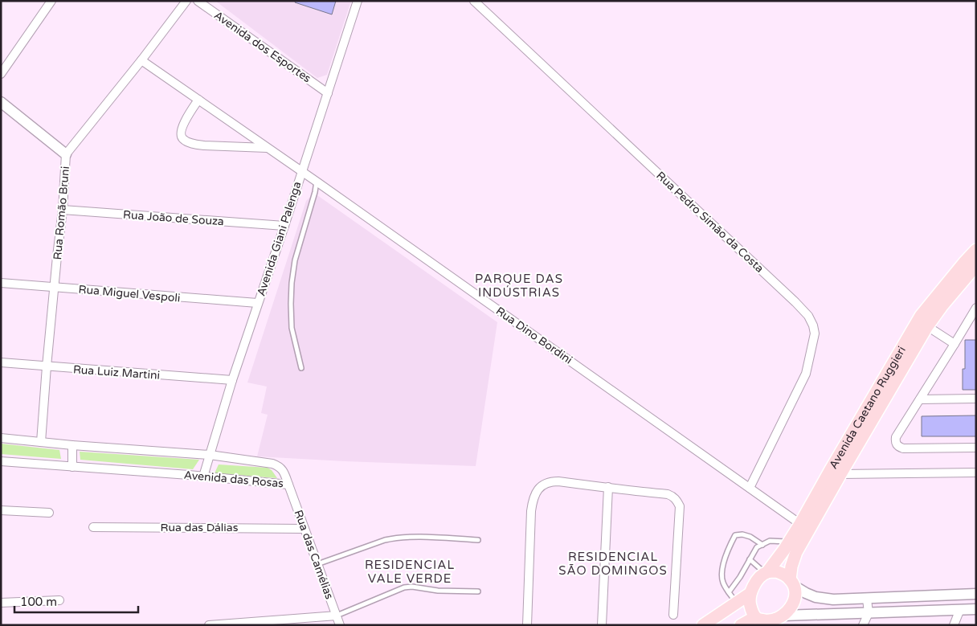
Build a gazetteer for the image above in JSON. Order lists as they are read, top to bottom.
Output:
{
  "streets": {
    "main road": ["Avenida Caetano Ruggieri"],
    "street": [
      "Avenida dos Esportes",
      "Rua Romão Bruni",
      "Rua João de Souza",
      "Rua Pedro Simão da Costa",
      "Avenida Giani Palenga",
      "Rua Miguel Vespoli",
      "Rua Dino Bordini",
      "Rua Luiz Martini",
      "Avenida das Rosas",
      "Rua das Dálias",
      "Rua das Camélias"
    ]
  },
  "crossings": [
    ["Avenida dos Esportes", "Avenida Giani Palenga"],
    ["Rua Romão Bruni", "Rua João de Souza"],
    ["Rua Romão Bruni", "Rua Miguel Vespoli"],
    ["Rua Romão Bruni", "Rua Dino Bordini"],
    ["Rua Romão Bruni", "Rua Luiz Martini"],
    ["Rua Romão Bruni", "Avenida das Rosas"],
    ["Rua João de Souza", "Avenida Giani Palenga"],
    ["Rua Pedro Simão da Costa", "Rua Dino Bordini"],
    ["Avenida Giani Palenga", "Rua Miguel Vespoli"],
    ["Avenida Giani Palenga", "Rua Dino Bordini"],
    ["Avenida Giani Palenga", "Rua Luiz Martini"],
    ["Avenida Giani Palenga", "Avenida das Rosas"],
    ["Rua Dino Bordini", "Avenida Caetano Ruggieri"],
    ["Avenida das Rosas", "Rua das Camélias"],
    ["Rua das Dálias", "Rua das Camélias"]
  ],
  "districts": ["PARQUE DAS INDÚSTRIAS", "RESIDENCIAL SÃO DOMINGOS", "RESIDENCIAL VALE VERDE"],
  "scale_bar": "100 m"
}
